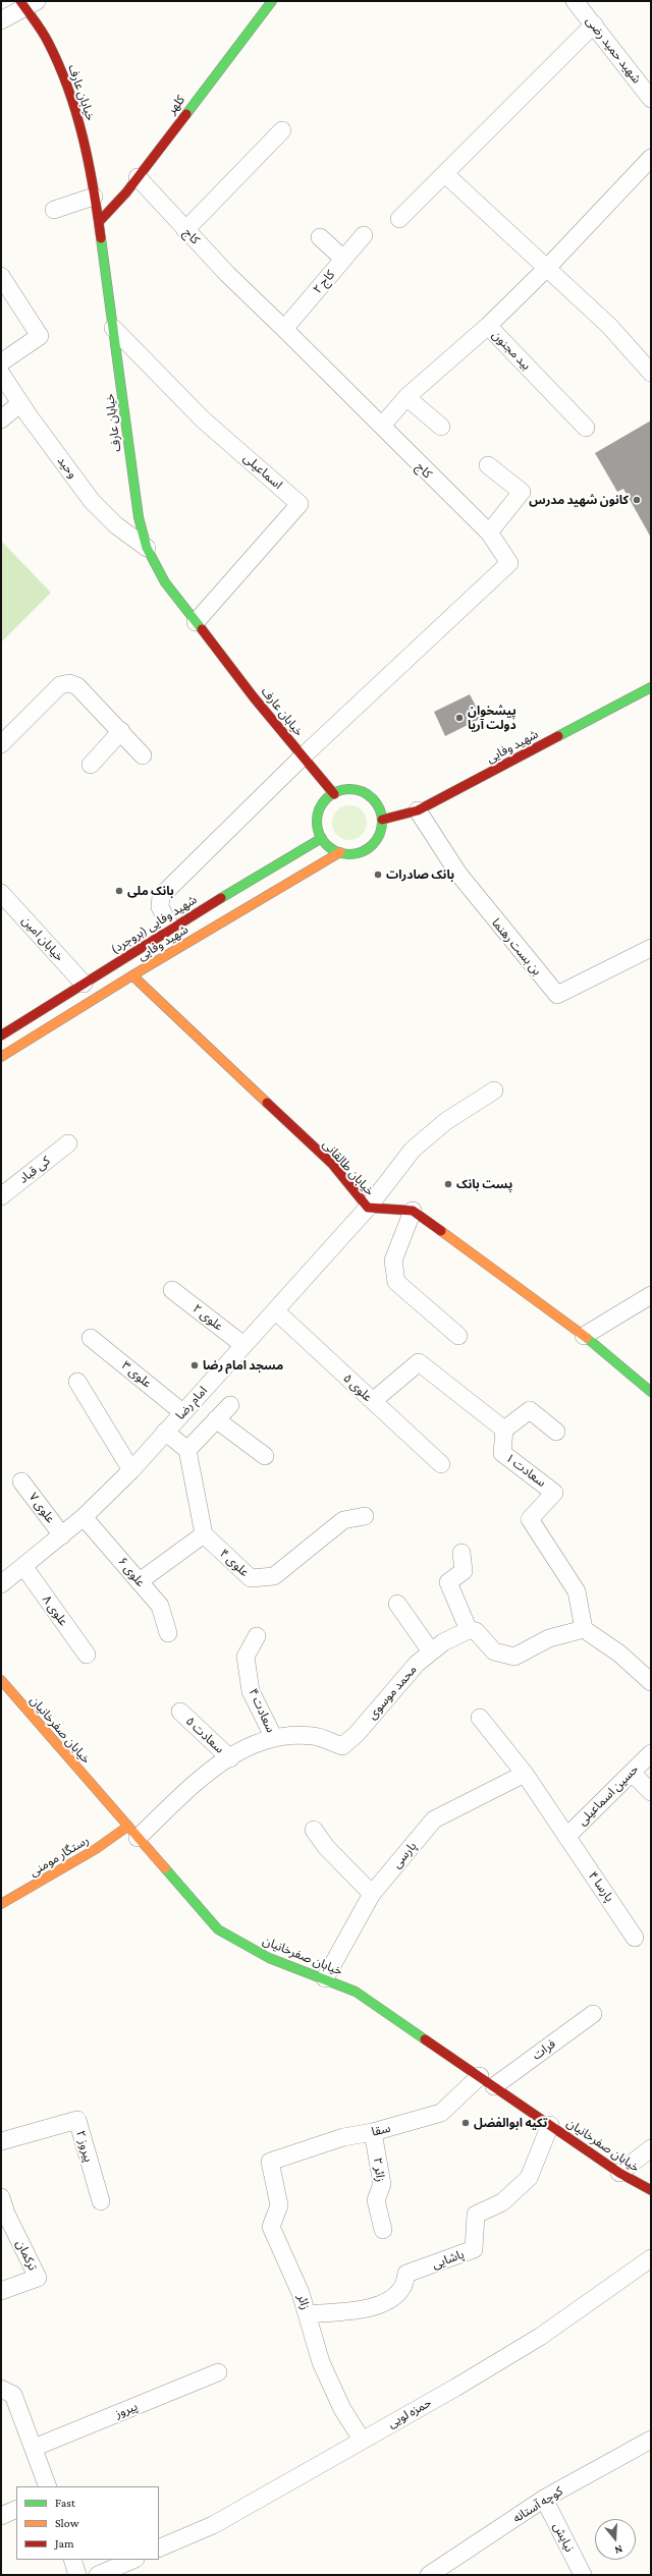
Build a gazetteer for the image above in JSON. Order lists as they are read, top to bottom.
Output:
{
  "streets": {
    "street": [
      "شهید حمید رضی",
      "خیابان عارف",
      "کلهر",
      "کاج",
      "کاج ۲",
      "بید مجنون",
      "وحید",
      "اسماعیلی",
      "شهید وفایی",
      "شهید وفایی (بروجرد)",
      "خیابان امین",
      "بن بست رهنما",
      "خیابان طالقانی",
      "کی قباد",
      "علوی ۲",
      "علوی ۳",
      "علوی ۵",
      "امام رضا",
      "سعادت ۱",
      "علوی ۷",
      "علوی ۴",
      "علوی ۶",
      "علوی ۸",
      "محمد موسوی",
      "سعادت ۴",
      "خیابان صفرخانیان",
      "سعادت ۵",
      "حسین اسماعیلی",
      "پارسی",
      "رستگار مومنی",
      "پارسا ۴",
      "فرات",
      "سقا",
      "پیروز ۲",
      "زائر ۲",
      "ترکمان",
      "پاشایی",
      "زائر",
      "پیروز",
      "حمزه لویی",
      "کوچه آستانه",
      "نیایش"
    ]
  },
  "crossings": [
    ["خیابان عارف", "کلهر"],
    ["خیابان عارف", "کاج"],
    ["خیابان عارف", "وحید"],
    ["خیابان عارف", "اسماعیلی"],
    ["خیابان عارف", "شهید وفایی"],
    ["خیابان عارف", "شهید وفایی (بروجرد)"],
    ["کلهر", "کاج"],
    ["کاج", "کاج ۲"],
    ["کاج", "بید مجنون"],
    ["شهید وفایی", "شهید وفایی (بروجرد)"],
    ["شهید وفایی", "بن بست رهنما"],
    ["شهید وفایی", "خیابان طالقانی"],
    ["شهید وفایی (بروجرد)", "خیابان امین"],
    ["خیابان طالقانی", "امام رضا"],
    ["علوی ۲", "امام رضا"],
    ["علوی ۳", "امام رضا"],
    ["علوی ۵", "امام رضا"],
    ["امام رضا", "علوی ۷"],
    ["امام رضا", "علوی ۶"],
    ["امام رضا", "علوی ۸"],
    ["محمد موسوی", "سعادت ۴"],
    ["محمد موسوی", "خیابان صفرخانیان"],
    ["محمد موسوی", "سعادت ۵"],
    ["محمد موسوی", "رستگار مومنی"],
    ["خیابان صفرخانیان", "پارسی"],
    ["خیابان صفرخانیان", "رستگار مومنی"],
    ["خیابان صفرخانیان", "فرات"],
    ["خیابان صفرخانیان", "سقا"],
    ["خیابان صفرخانیان", "پاشایی"],
    ["حسین اسماعیلی", "پارسا ۴"],
    ["پارسی", "پارسا ۴"],
    ["سقا", "زائر ۲"],
    ["سقا", "زائر"],
    ["پاشایی", "زائر"],
    ["زائر", "حمزه لویی"],
    ["کوچه آستانه", "نیایش"]
  ],
  "places": [
    "کانون شهید مدرس",
    "پیشخوان دولت آریا",
    "بانک صادرات",
    "بانک ملی",
    "پست بانک",
    "مسجد امام رضا",
    "تکیه ابوالفضل"
  ],
  "legend": ["Fast", "Slow", "Jam"],
  "north": "bottom"
}
